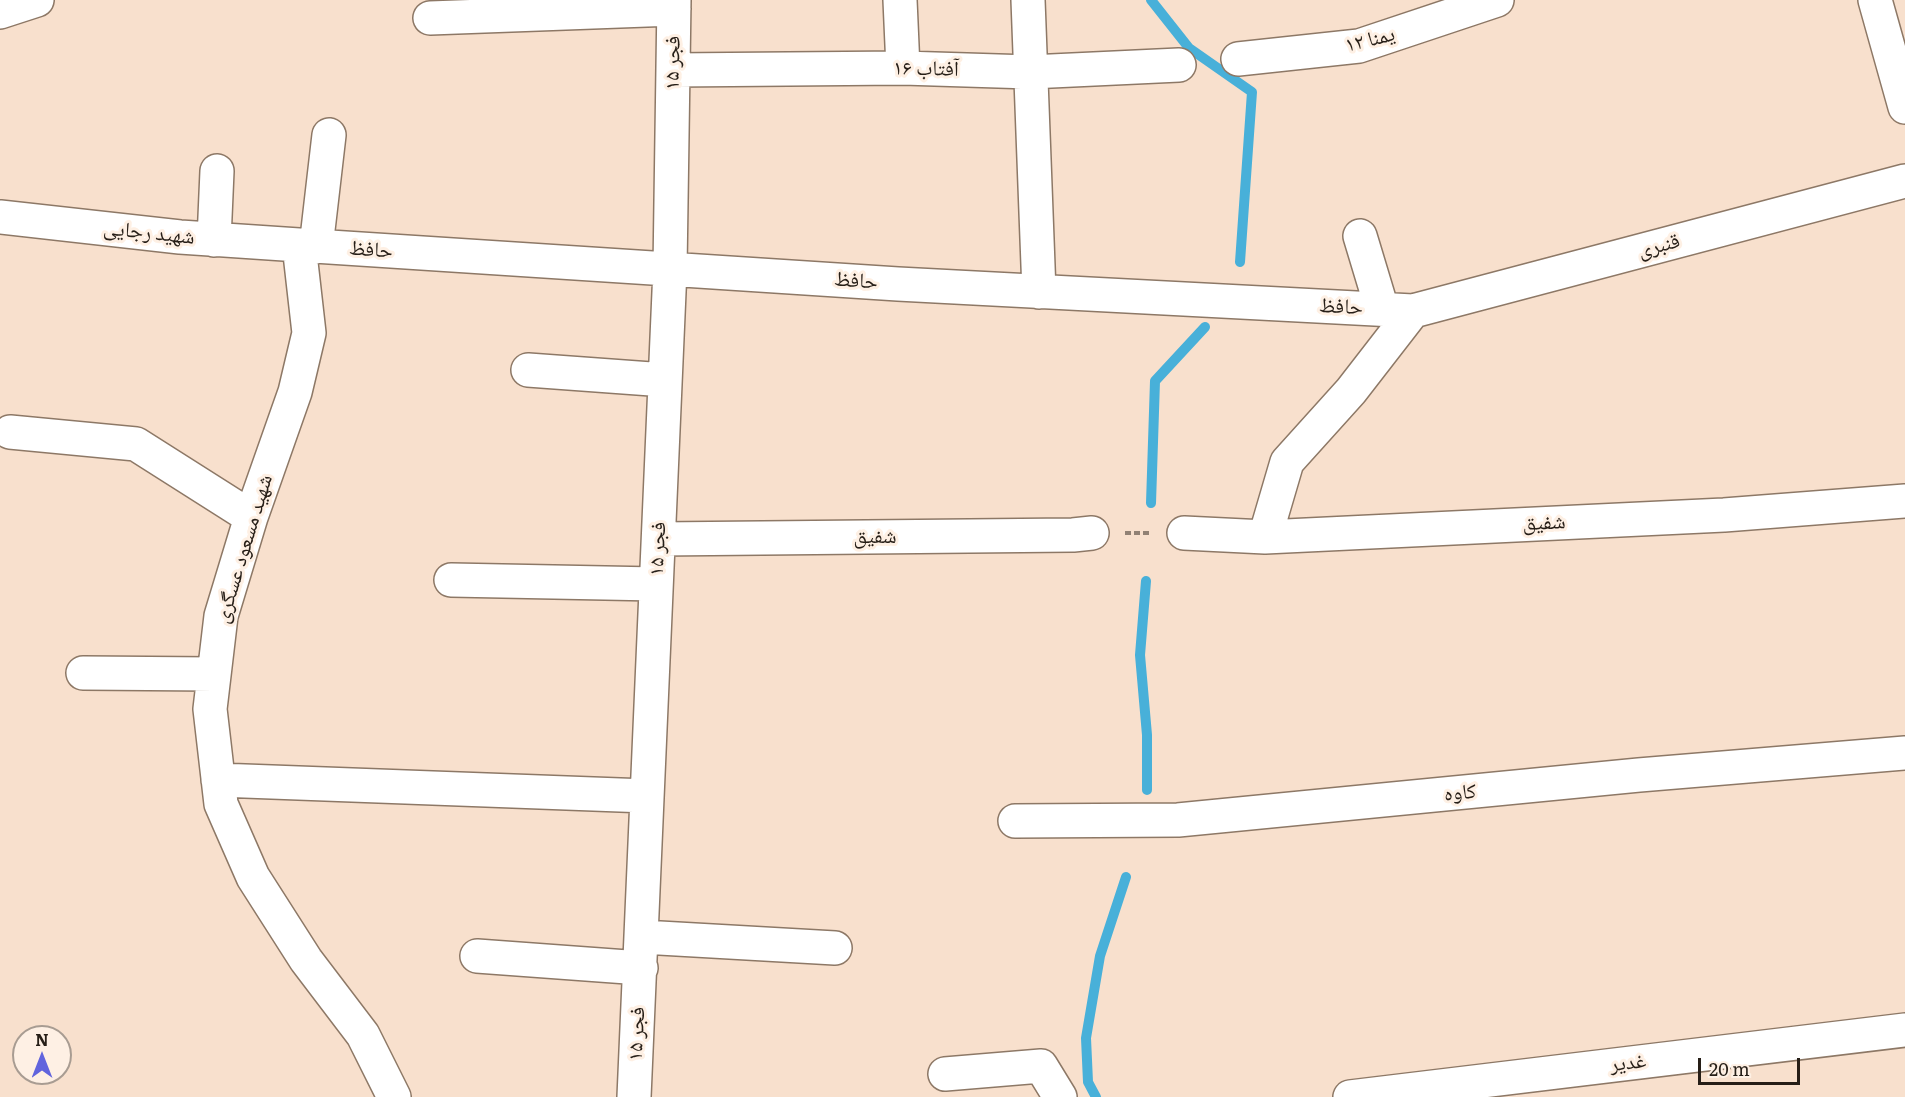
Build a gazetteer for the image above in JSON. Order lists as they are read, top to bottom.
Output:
{
  "streets": {
    "street": [
      "یمنا ۱۲",
      "فجر ۱۵",
      "آفتاب ۱۶",
      "شهید رجایی",
      "قنبری",
      "حافظ",
      "شفیق",
      "شهید مسعود عسگری",
      "کاوه",
      "غدیر"
    ]
  },
  "crossings": [
    ["فجر ۱۵", "آفتاب ۱۶"],
    ["فجر ۱۵", "حافظ"],
    ["فجر ۱۵", "شفیق"],
    ["شهید رجایی", "حافظ"],
    ["شهید رجایی", "شهید مسعود عسگری"],
    ["قنبری", "حافظ"],
    ["حافظ", "شهید مسعود عسگری"]
  ],
  "scale_bar": "20 m",
  "north": "top"
}
